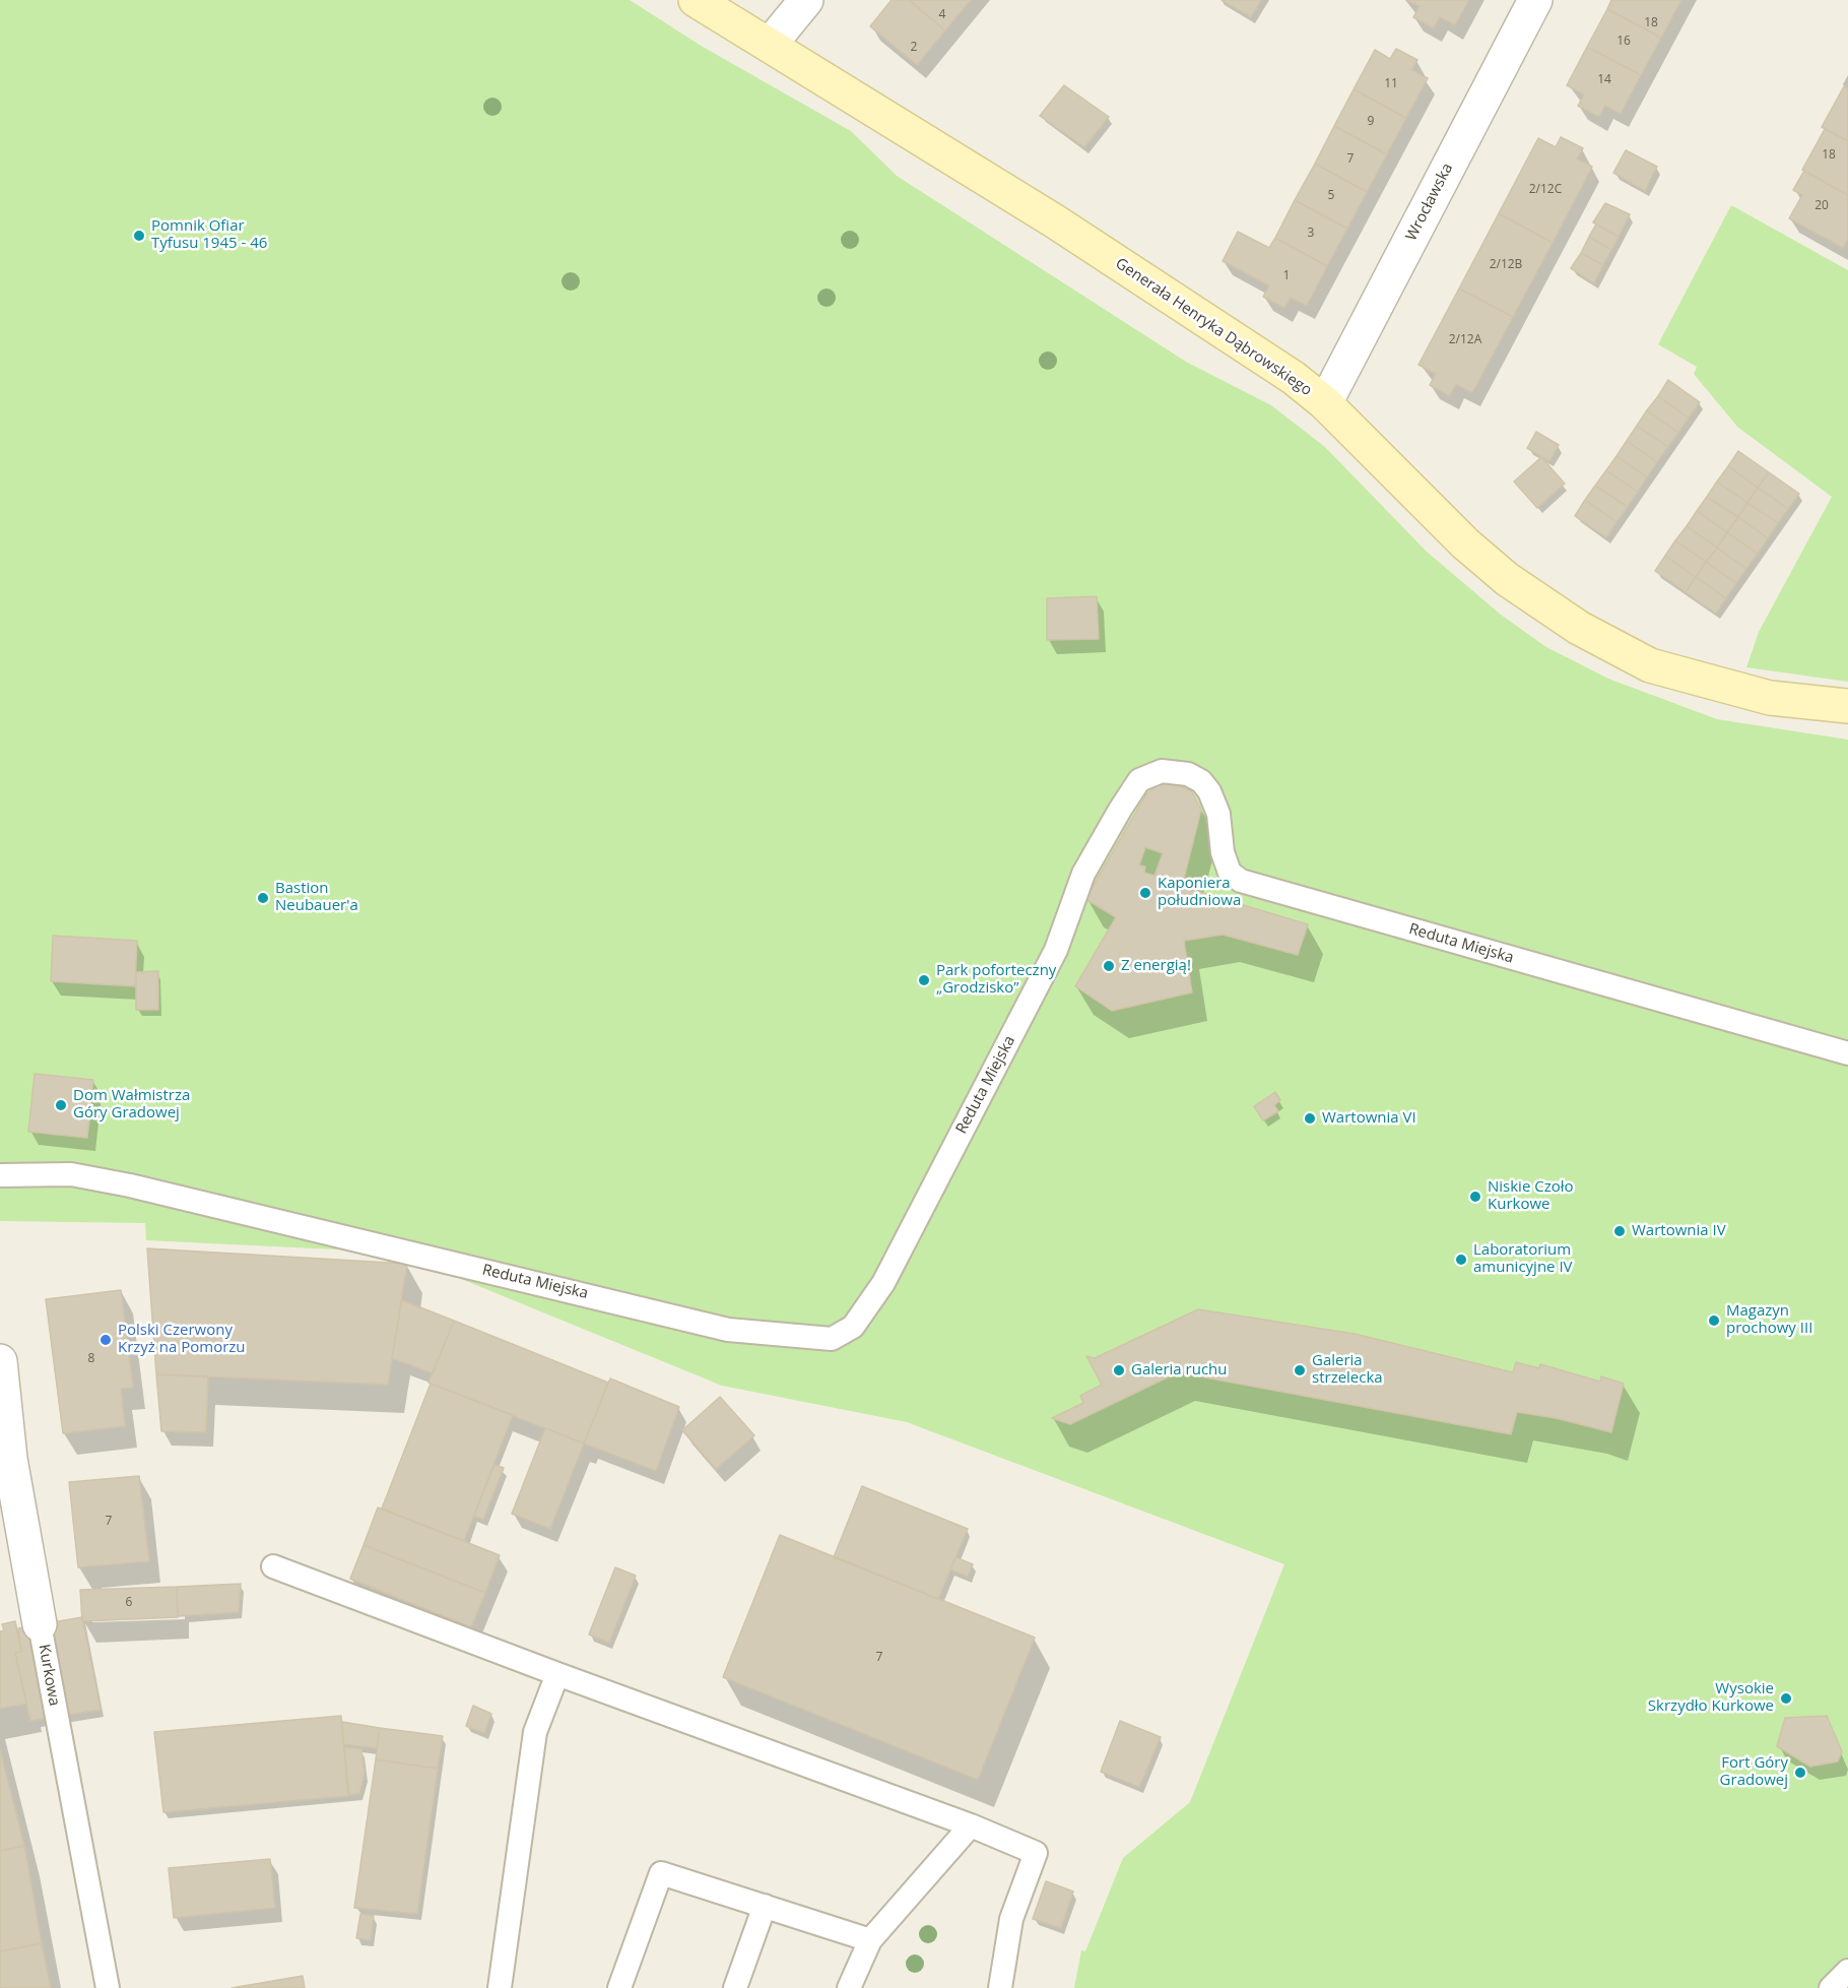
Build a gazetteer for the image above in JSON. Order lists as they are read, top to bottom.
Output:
{
  "streets": {
    "street": ["Wrocławska", "Generała Henryka Dąbrowskiego", "Kurkowa"],
    "lane": ["Reduta Miejska"]
  },
  "crossings": [
    ["Wrocławska", "Generała Henryka Dąbrowskiego"]
  ],
  "places": [
    "Pomnik Ofiar Tyfusu 1945 - 46",
    "Kaponiera południowa",
    "Bastion Neubauer'a",
    "Z energią!",
    "Park poforteczny „Grodzisko”",
    "Dom Wałmistrza Góry Gradowej",
    "Wartownia VI",
    "Niskie Czoło Kurkowe",
    "Wartownia IV",
    "Laboratorium amunicyjne IV",
    "Magazyn prochowy III",
    "Polski Czerwony Krzyż na Pomorzu",
    "Galeria ruchu",
    "Galeria strzelecka",
    "Wysokie Skrzydło Kurkowe",
    "Fort Góry Gradowej"
  ],
  "house_numbers": [
    "4",
    "18",
    "16",
    "2",
    "14",
    "11",
    "9",
    "18",
    "7",
    "2/12C",
    "5",
    "20",
    "3",
    "2/12B",
    "1",
    "2/12A",
    "8",
    "7",
    "6",
    "7"
  ]
}
